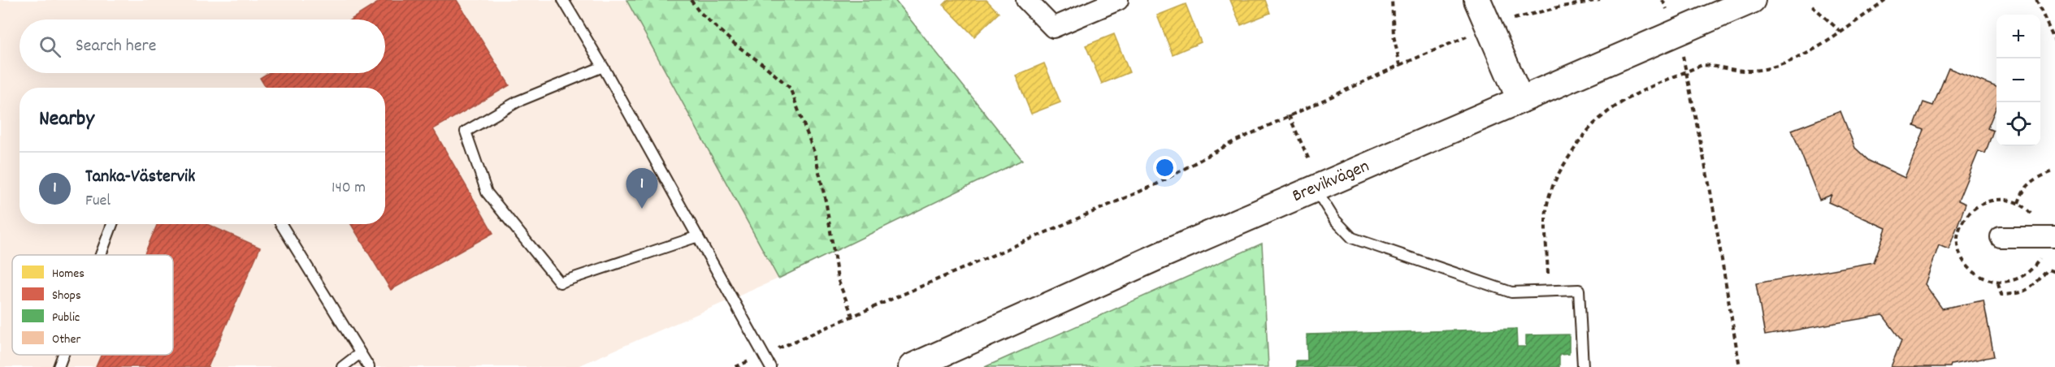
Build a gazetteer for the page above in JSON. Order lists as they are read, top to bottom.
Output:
{
  "streets": {
    "street": ["Brevikvägen"]
  },
  "legend": [
    "Homes",
    "Shops",
    "Public",
    "Other"
  ],
  "page": {
    "map_buttons": ["+", "−"],
    "search": "Search here",
    "heading": "Nearby",
    "list": [
      {
        "mark": "1",
        "name": "Tanka-Västervik",
        "note": "Fuel",
        "value": "140 m"
      }
    ],
    "pins": "1"
  }
}
